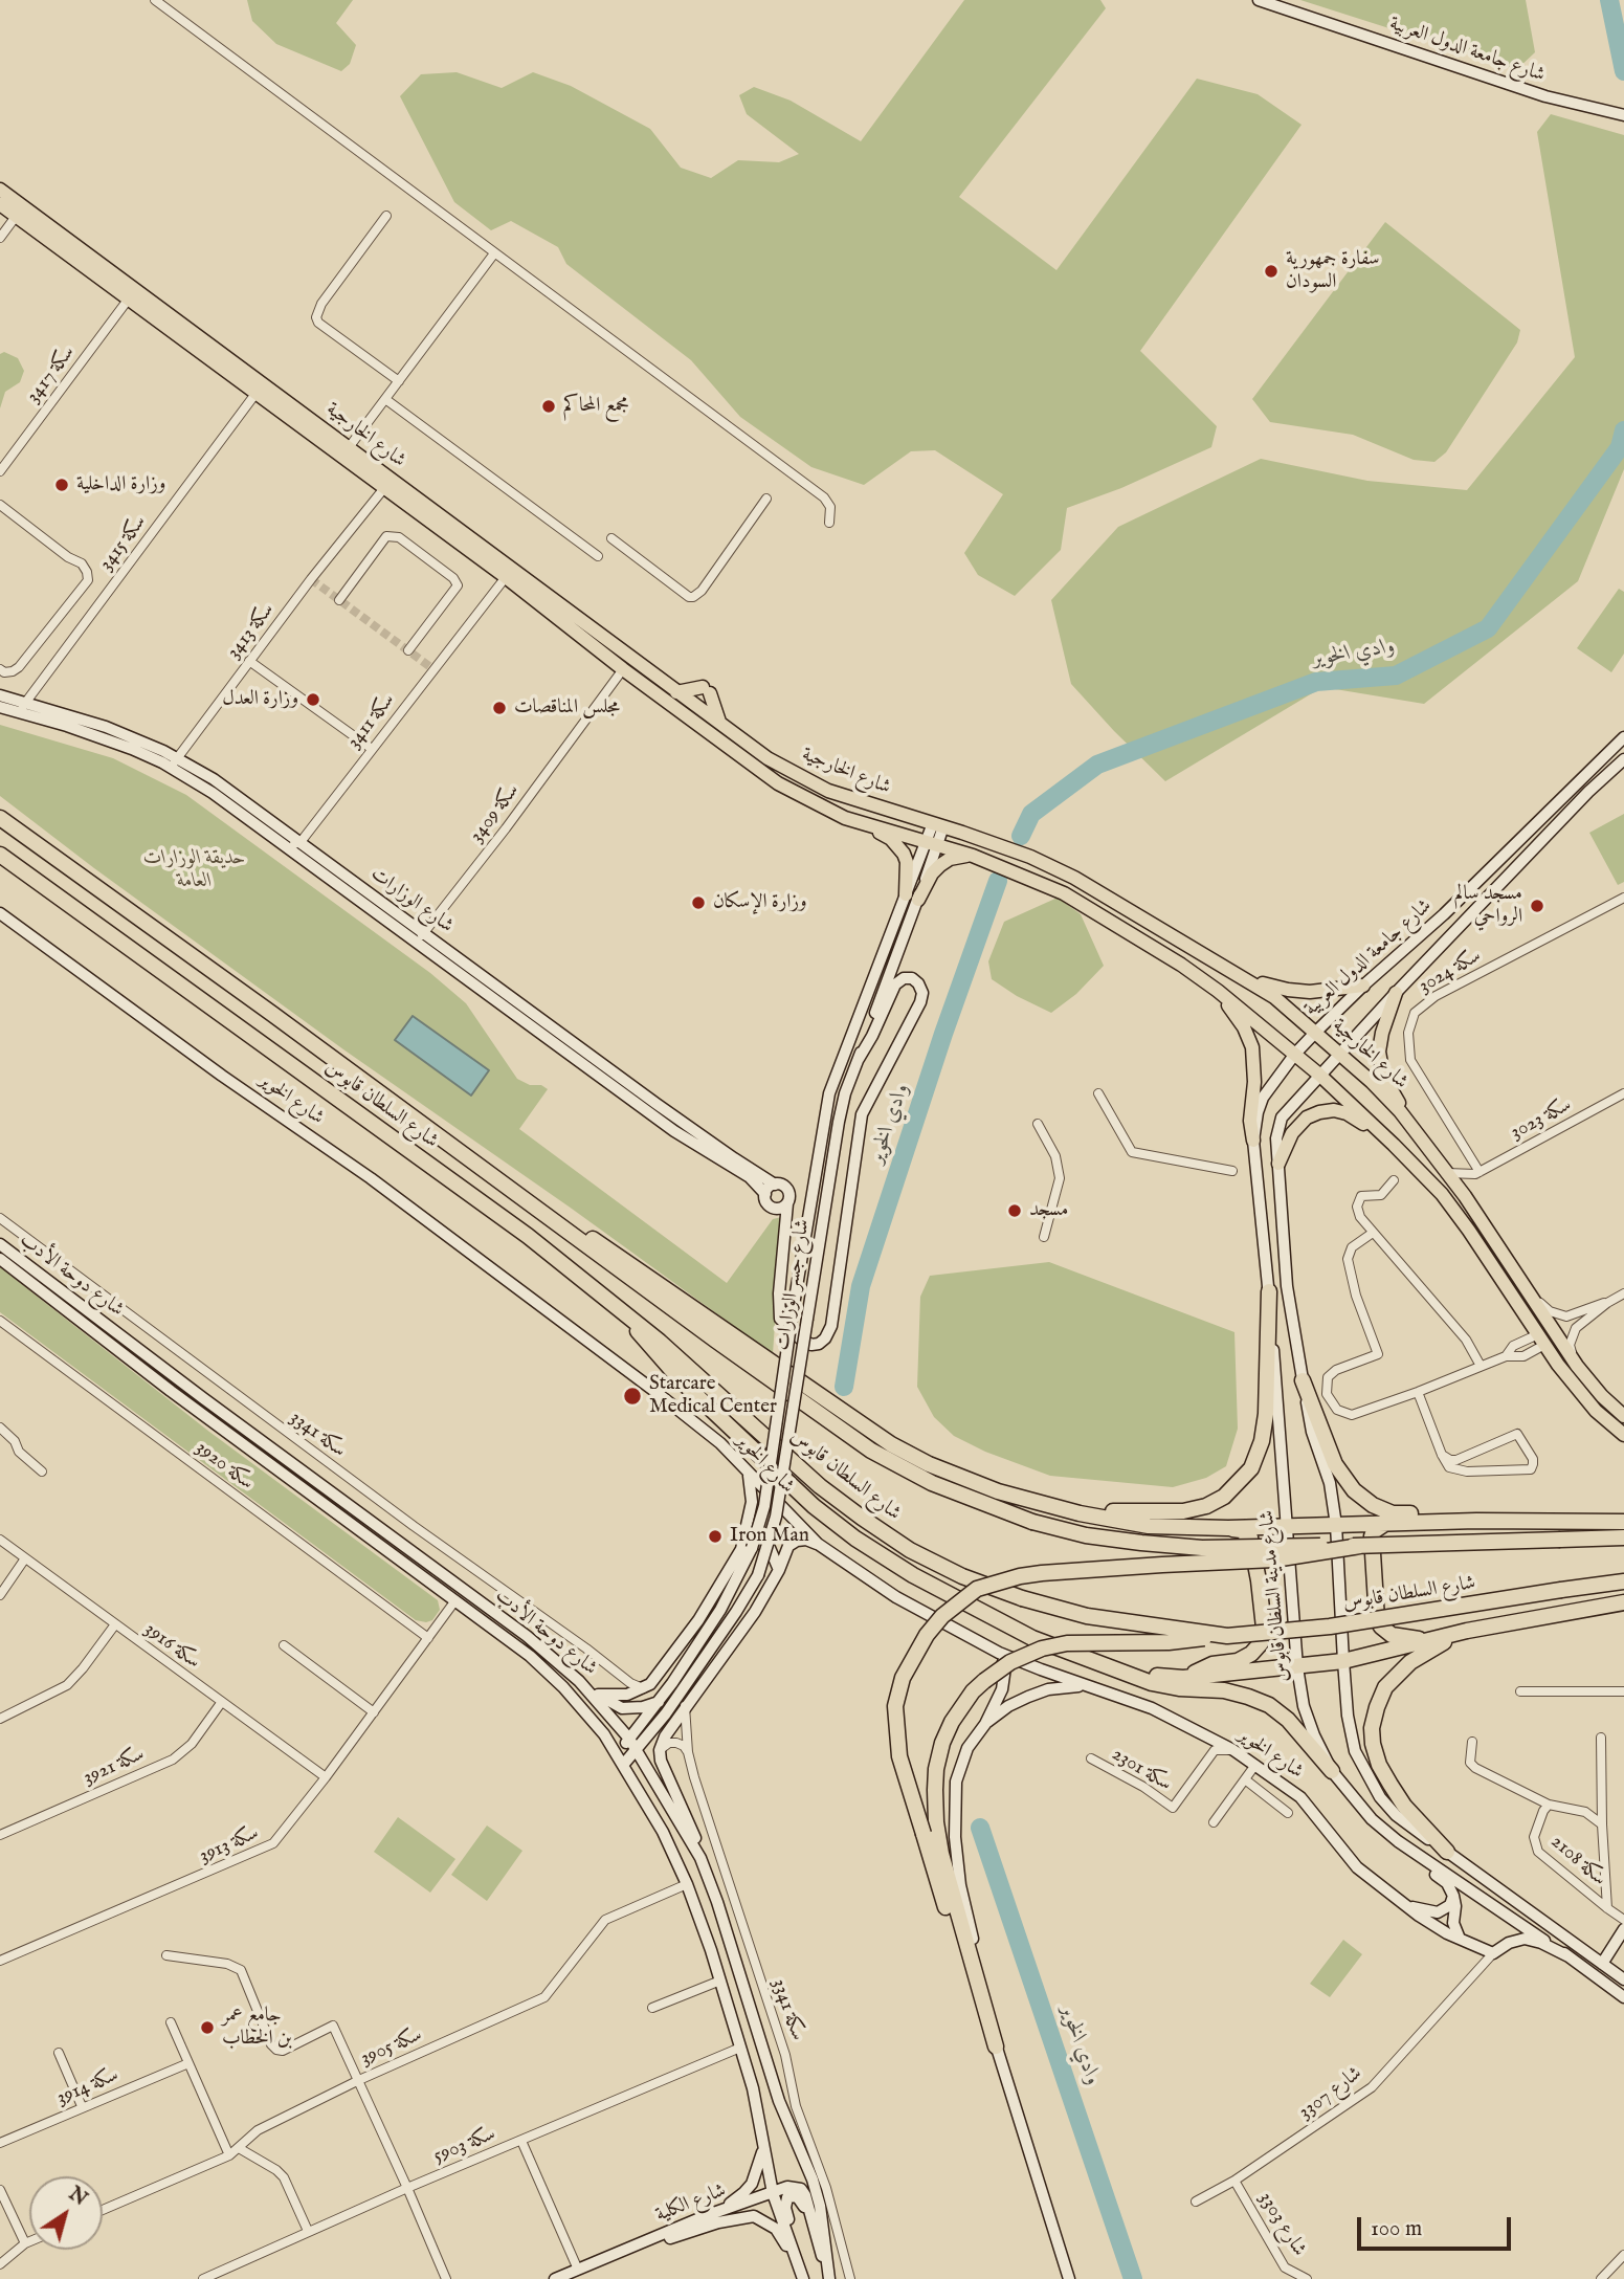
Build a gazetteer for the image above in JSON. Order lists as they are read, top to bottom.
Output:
{
  "streets": {
    "highway": ["شارع السلطان قابوس"],
    "main road": [
      "شارع جامعة الدول العربية",
      "شارع الخارجية",
      "شارع الوزارات",
      "شارع الخوير",
      "شارع دوحة الأدب",
      "شارع جسر الوزارات",
      "شارع مدينة السلطان قابوس",
      "شارع الكلية"
    ],
    "street": [
      "سكة 3417",
      "سكة 3415",
      "سكة 3413",
      "سكة 3411",
      "سكة 3409",
      "سكة 3024",
      "سكة 3023",
      "سكة 3341",
      "سكة 3920",
      "سكة 3916",
      "سكة 3921",
      "سكة 2301",
      "سكة 3913",
      "سكة 2108",
      "سكة 3905",
      "سكة 3914",
      "3307 شارع",
      "سكة 5903",
      "3303 شارع"
    ]
  },
  "crossings": [
    ["شارع جامعة الدول العربية", "شارع الخارجية"],
    ["شارع جامعة الدول العربية", "شارع مدينة السلطان قابوس"],
    ["سكة 3417", "شارع الخارجية"],
    ["شارع الخارجية", "سكة 3415"],
    ["شارع الخارجية", "سكة 3413"],
    ["شارع الخارجية", "سكة 3411"],
    ["شارع الخارجية", "سكة 3409"],
    ["شارع الخارجية", "شارع جسر الوزارات"],
    ["شارع الخارجية", "شارع مدينة السلطان قابوس"],
    ["سكة 3415", "شارع الوزارات"],
    ["سكة 3413", "شارع الوزارات"],
    ["سكة 3411", "شارع الوزارات"],
    ["سكة 3409", "شارع الوزارات"],
    ["سكة 3024", "سكة 3023"],
    ["شارع الخوير", "سكة 2301"],
    ["شارع الخوير", "3307 شارع"],
    ["شارع دوحة الأدب", "شارع جسر الوزارات"],
    ["شارع دوحة الأدب", "سكة 3913"],
    ["شارع دوحة الأدب", "سكة 3905"],
    ["شارع دوحة الأدب", "سكة 5903"],
    ["شارع دوحة الأدب", "شارع الكلية"],
    ["سكة 3920", "سكة 3913"],
    ["سكة 3916", "سكة 3921"],
    ["سكة 3916", "سكة 3913"],
    ["3307 شارع", "3303 شارع"]
  ],
  "water": ["وادي الخوير"],
  "parks": ["حديقة الوزارات العامة"],
  "places": [
    "سفارة جمهورية السودان",
    "مجمع المحاكم",
    "وزارة الداخلية",
    "وزارة العدل",
    "مجلس المناقصات",
    "وزارة الإسكان",
    "مسجد سالم الرواحي",
    "مسجد",
    "Starcare Medical Center",
    "Iron Man",
    "جامع عمر بن الخطاب"
  ],
  "scale_bar": "100 m",
  "north": "top right"
}
